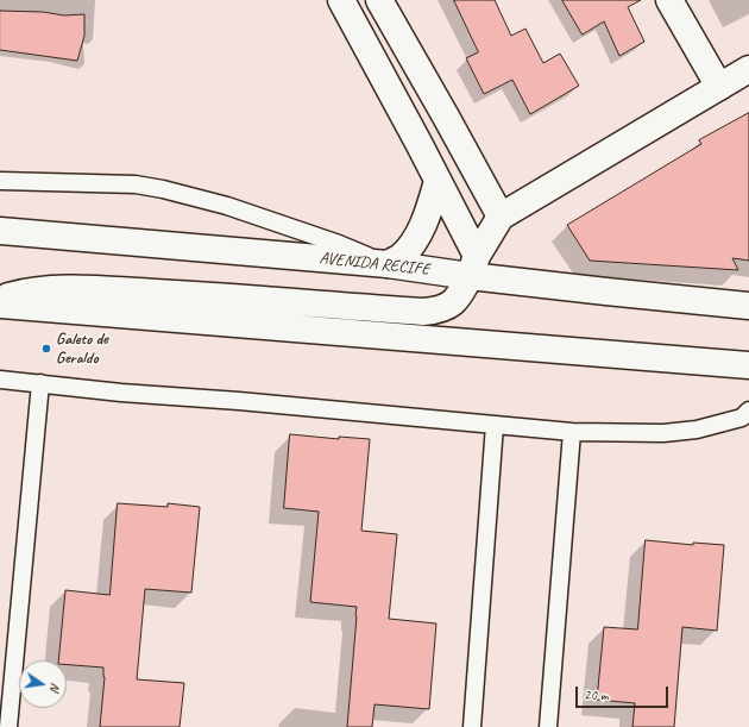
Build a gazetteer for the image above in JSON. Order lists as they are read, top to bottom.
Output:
{
  "streets": {
    "main road": ["AVENIDA RECIFE"]
  },
  "places": ["Galeto de Geraldo"],
  "scale_bar": "20 m",
  "north": "right"
}
